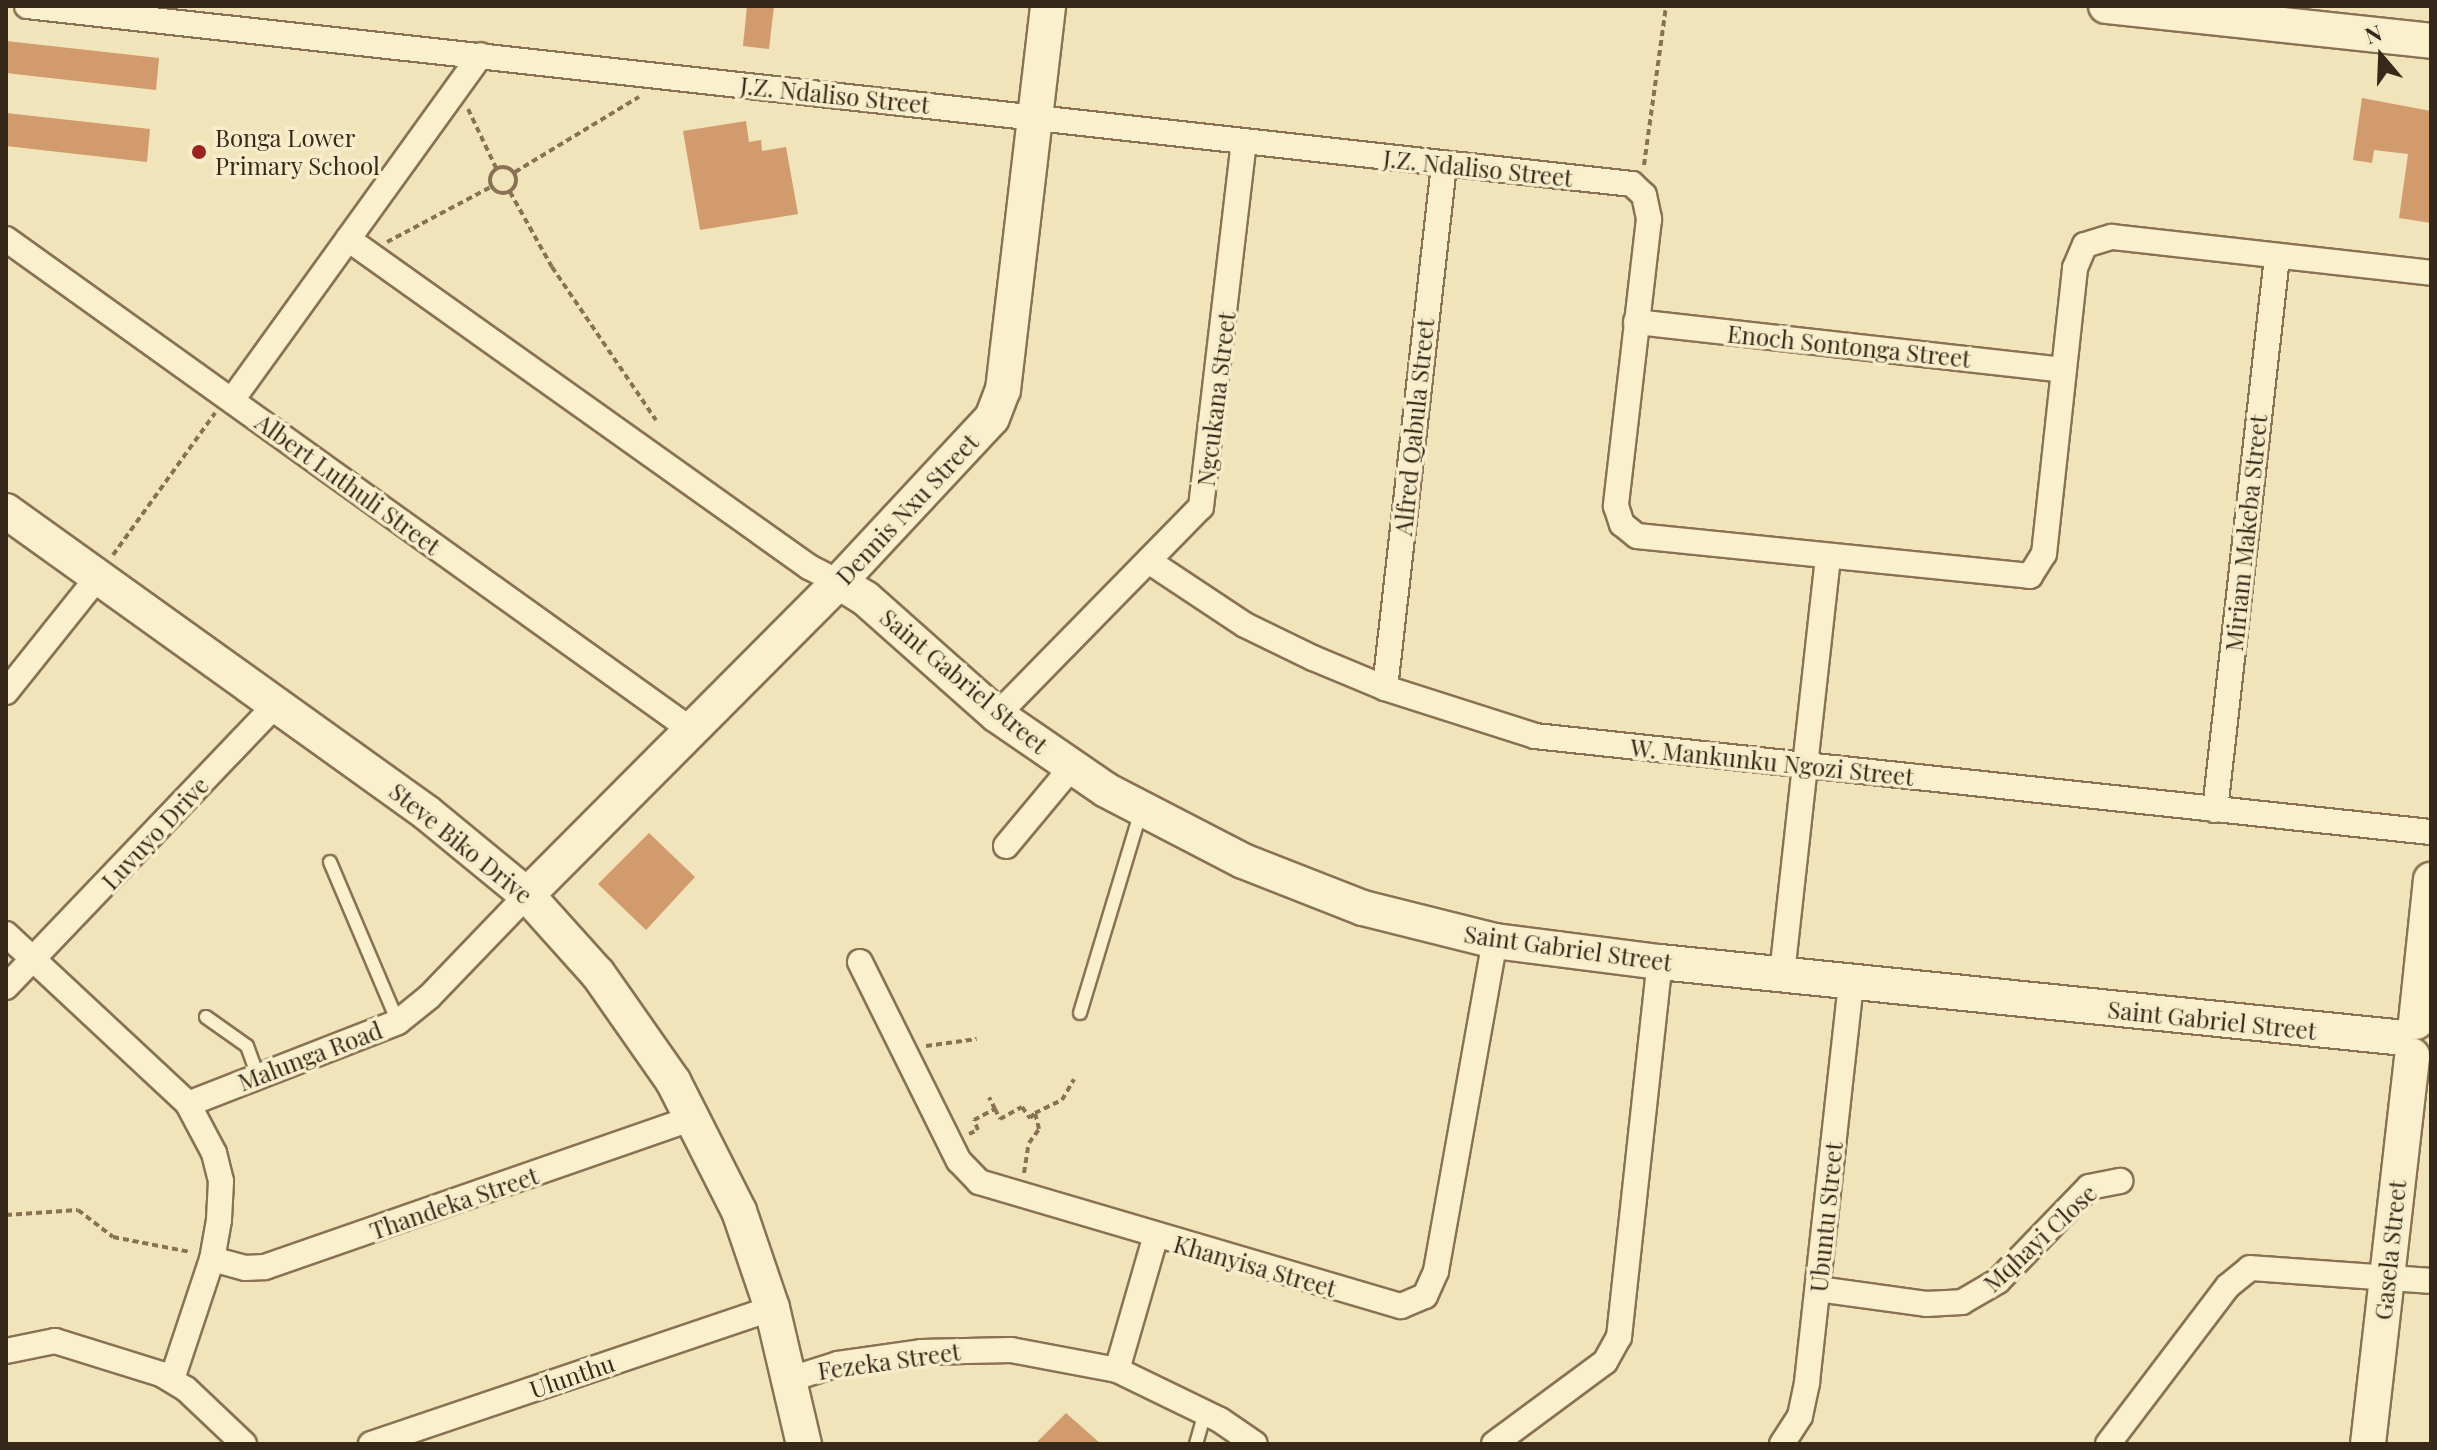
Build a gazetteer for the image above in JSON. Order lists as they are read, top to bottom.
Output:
{
  "streets": {
    "street": [
      "J.Z. Ndaliso Street",
      "Enoch Sontonga Street",
      "Ngcukana Street",
      "Alfred Qabula Street",
      "Albert Luthuli Street",
      "Dennis Nxu Street",
      "Miriam Makeba Street",
      "Saint Gabriel Street",
      "W. Mankunku Ngozi Street",
      "Luvuyo Drive",
      "Steve Biko Drive",
      "Malunga Road",
      "Thandeka Street",
      "Ubuntu Street",
      "Mqhayi Close",
      "Gasela Street",
      "Khanyisa Street",
      "Fezeka Street",
      "Ulunthu"
    ]
  },
  "crossings": [
    ["J.Z. Ndaliso Street", "Enoch Sontonga Street"],
    ["J.Z. Ndaliso Street", "Ngcukana Street"],
    ["J.Z. Ndaliso Street", "Alfred Qabula Street"],
    ["J.Z. Ndaliso Street", "Dennis Nxu Street"],
    ["Ngcukana Street", "Saint Gabriel Street"],
    ["Ngcukana Street", "W. Mankunku Ngozi Street"],
    ["Alfred Qabula Street", "W. Mankunku Ngozi Street"],
    ["Albert Luthuli Street", "Dennis Nxu Street"],
    ["Dennis Nxu Street", "Saint Gabriel Street"],
    ["Dennis Nxu Street", "Steve Biko Drive"],
    ["Dennis Nxu Street", "Malunga Road"],
    ["Miriam Makeba Street", "W. Mankunku Ngozi Street"],
    ["Saint Gabriel Street", "Ubuntu Street"],
    ["Saint Gabriel Street", "Gasela Street"],
    ["Saint Gabriel Street", "Khanyisa Street"],
    ["Luvuyo Drive", "Steve Biko Drive"],
    ["Steve Biko Drive", "Malunga Road"],
    ["Steve Biko Drive", "Thandeka Street"],
    ["Steve Biko Drive", "Fezeka Street"],
    ["Steve Biko Drive", "Ulunthu"],
    ["Ubuntu Street", "Mqhayi Close"]
  ],
  "places": ["Bonga Lower Primary School"],
  "north": "top"
}
